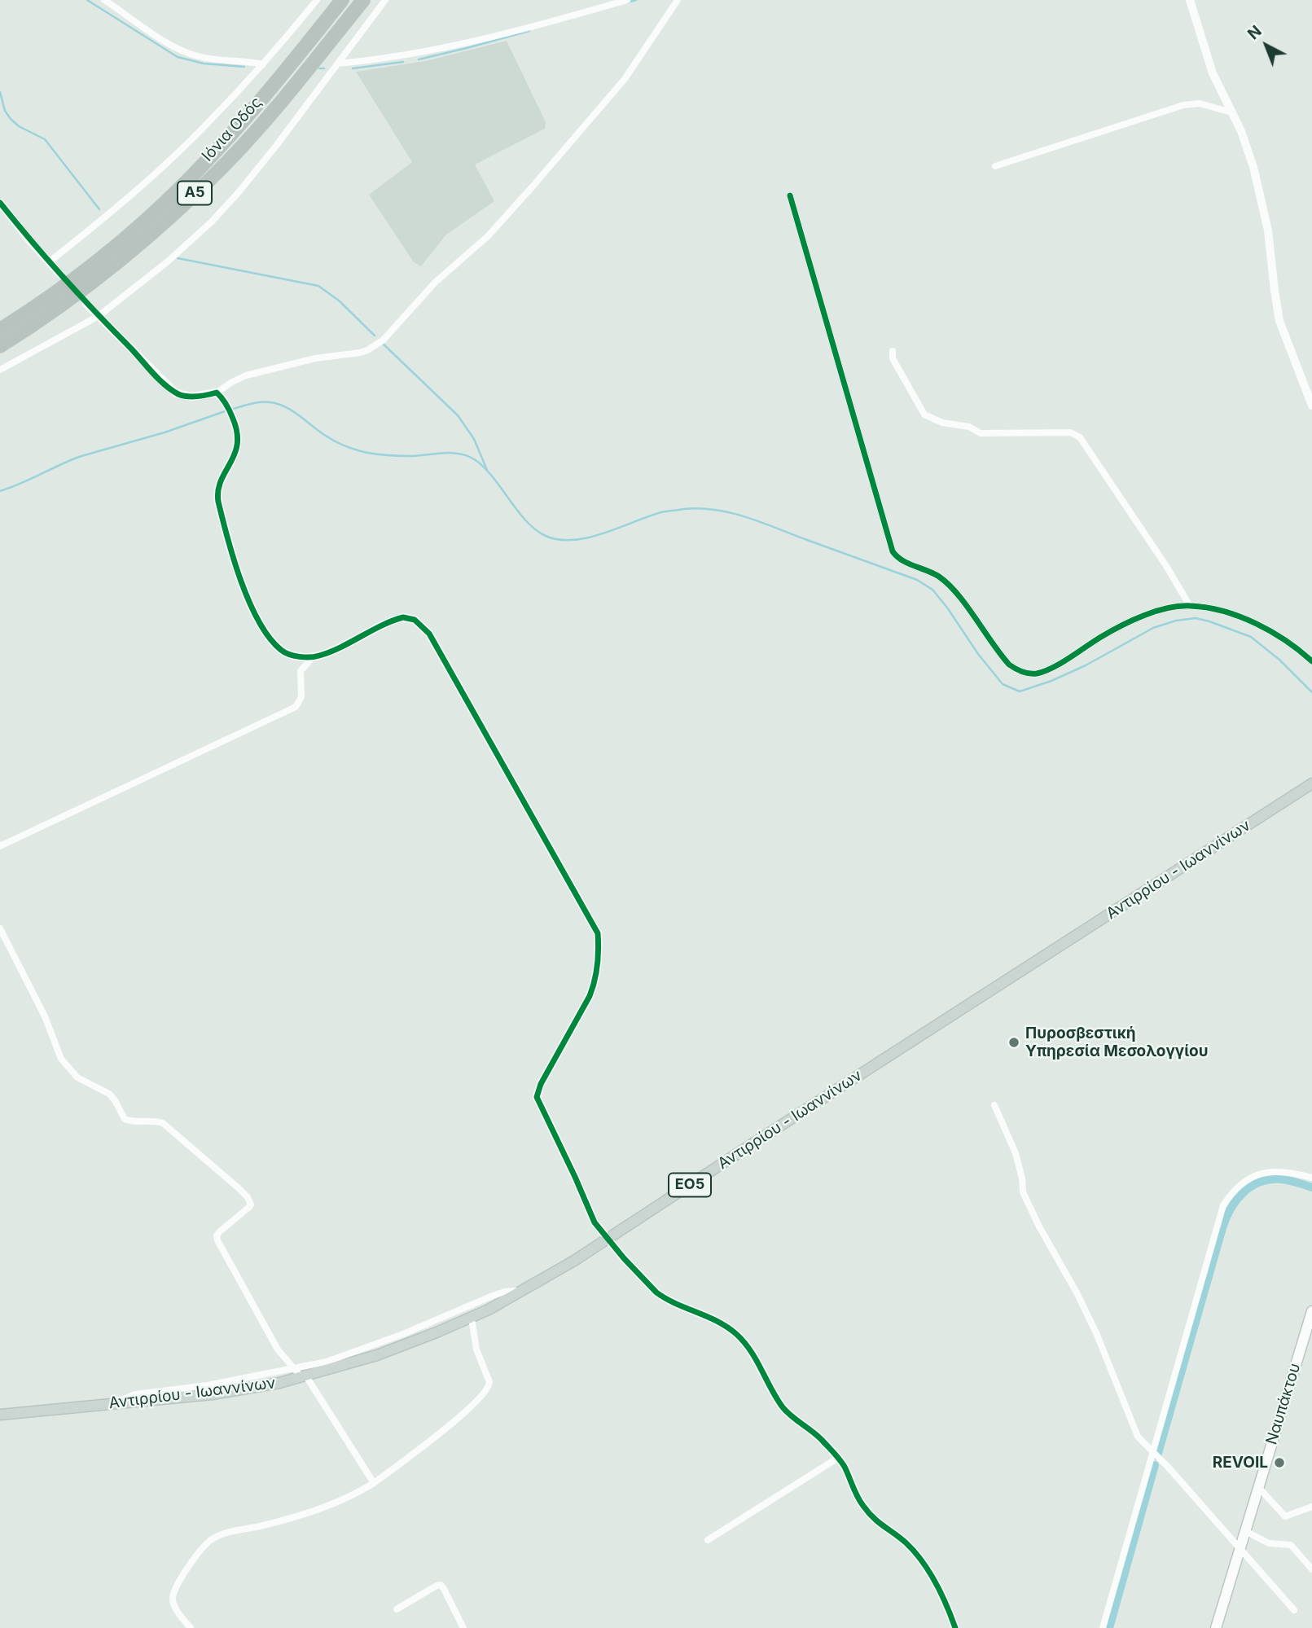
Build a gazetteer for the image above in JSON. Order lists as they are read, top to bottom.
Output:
{
  "streets": {
    "highway": ["Ιόνια Οδός", "Α5"],
    "main road": ["Αντιρρίου - Ιωαννίνων", "ΕΟ5", "Ναυπάκτου"]
  },
  "places": ["Πυροσβεστική Υπηρεσία Μεσολογγίου", "REVOIL"],
  "north": "top left"
}
